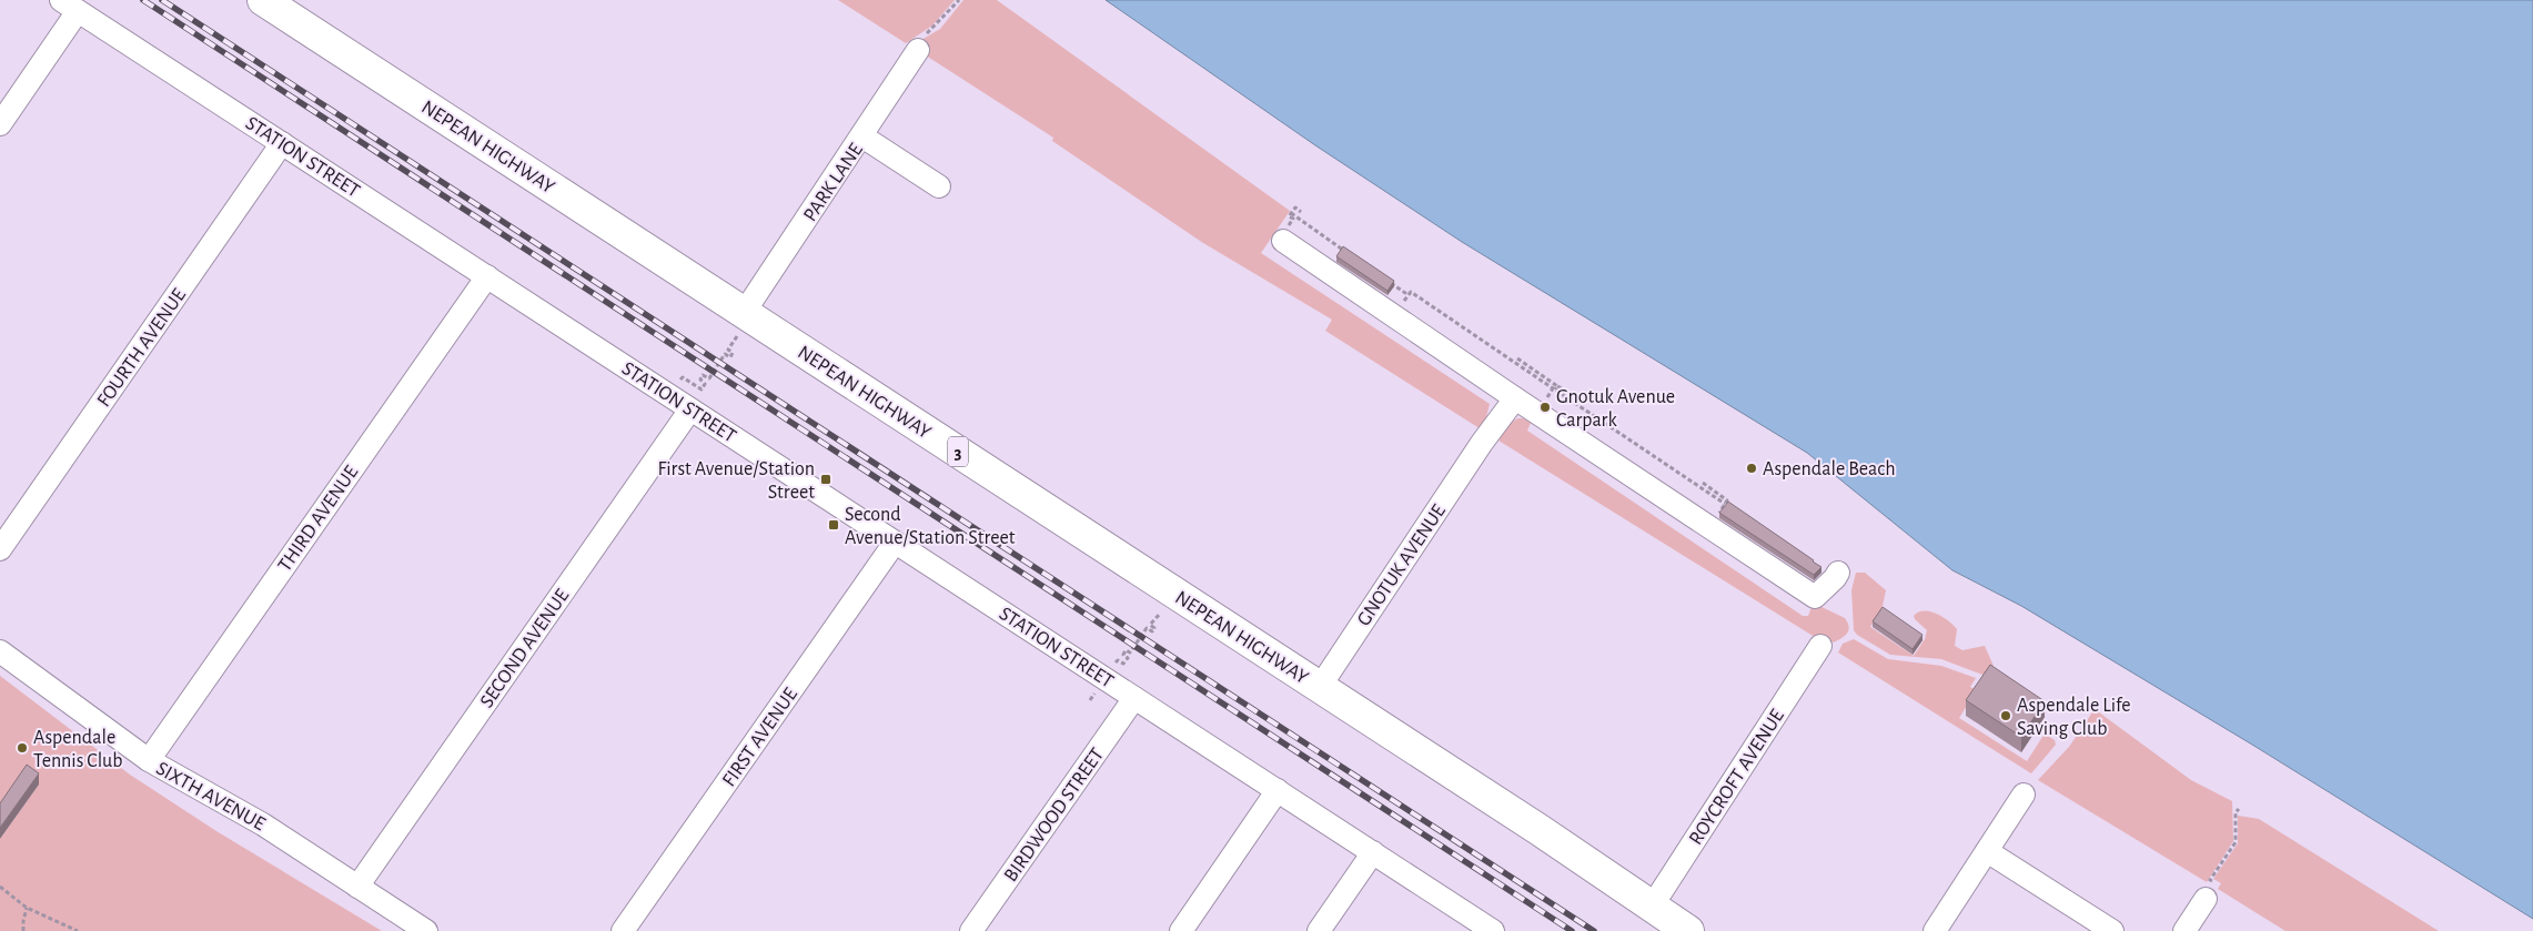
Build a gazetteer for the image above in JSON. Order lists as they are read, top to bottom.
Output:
{
  "streets": {
    "highway": ["NEPEAN HIGHWAY", "3"],
    "street": [
      "STATION STREET",
      "PARK LANE",
      "FOURTH AVENUE",
      "THIRD AVENUE",
      "GNOTUK AVENUE",
      "SECOND AVENUE",
      "FIRST AVENUE",
      "ROYCROFT AVENUE",
      "SIXTH AVENUE",
      "BIRDWOOD STREET"
    ]
  },
  "crossings": [
    ["NEPEAN HIGHWAY", "PARK LANE"],
    ["NEPEAN HIGHWAY", "GNOTUK AVENUE"],
    ["NEPEAN HIGHWAY", "ROYCROFT AVENUE"],
    ["STATION STREET", "FOURTH AVENUE"],
    ["STATION STREET", "THIRD AVENUE"],
    ["STATION STREET", "SECOND AVENUE"],
    ["STATION STREET", "FIRST AVENUE"],
    ["STATION STREET", "BIRDWOOD STREET"],
    ["THIRD AVENUE", "SIXTH AVENUE"],
    ["SECOND AVENUE", "SIXTH AVENUE"]
  ],
  "places": {
    "other": [
      "Gnotuk Avenue Carpark",
      "Aspendale Beach",
      "Aspendale Life Saving Club",
      "Aspendale Tennis Club"
    ],
    "transit": ["First Avenue/Station Street", "Second Avenue/Station Street"]
  }
}
